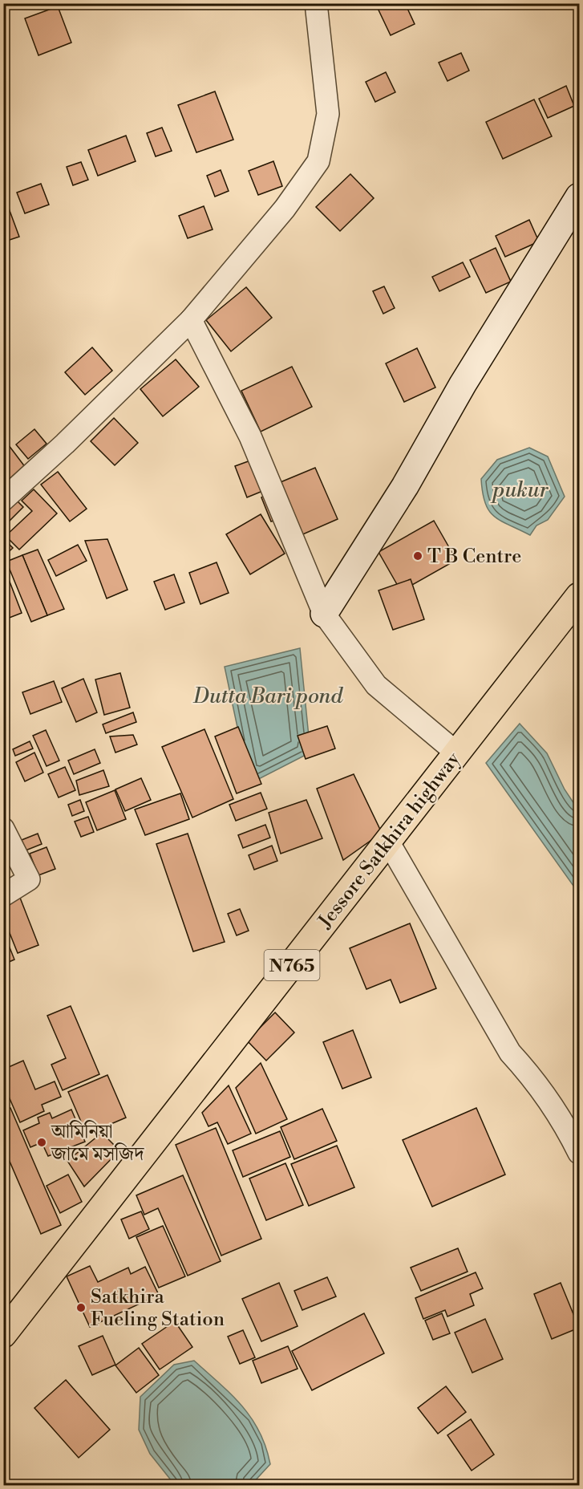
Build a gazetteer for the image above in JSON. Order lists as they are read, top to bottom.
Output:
{
  "streets": {
    "highway": ["Jessore Satkhira highway", "N765"]
  },
  "water": ["pukur", "Dutta Bari pond"],
  "places": ["T B Centre", "আমিনিয়া জামে মসজিদ", "Satkhira Fueling Station"]
}
